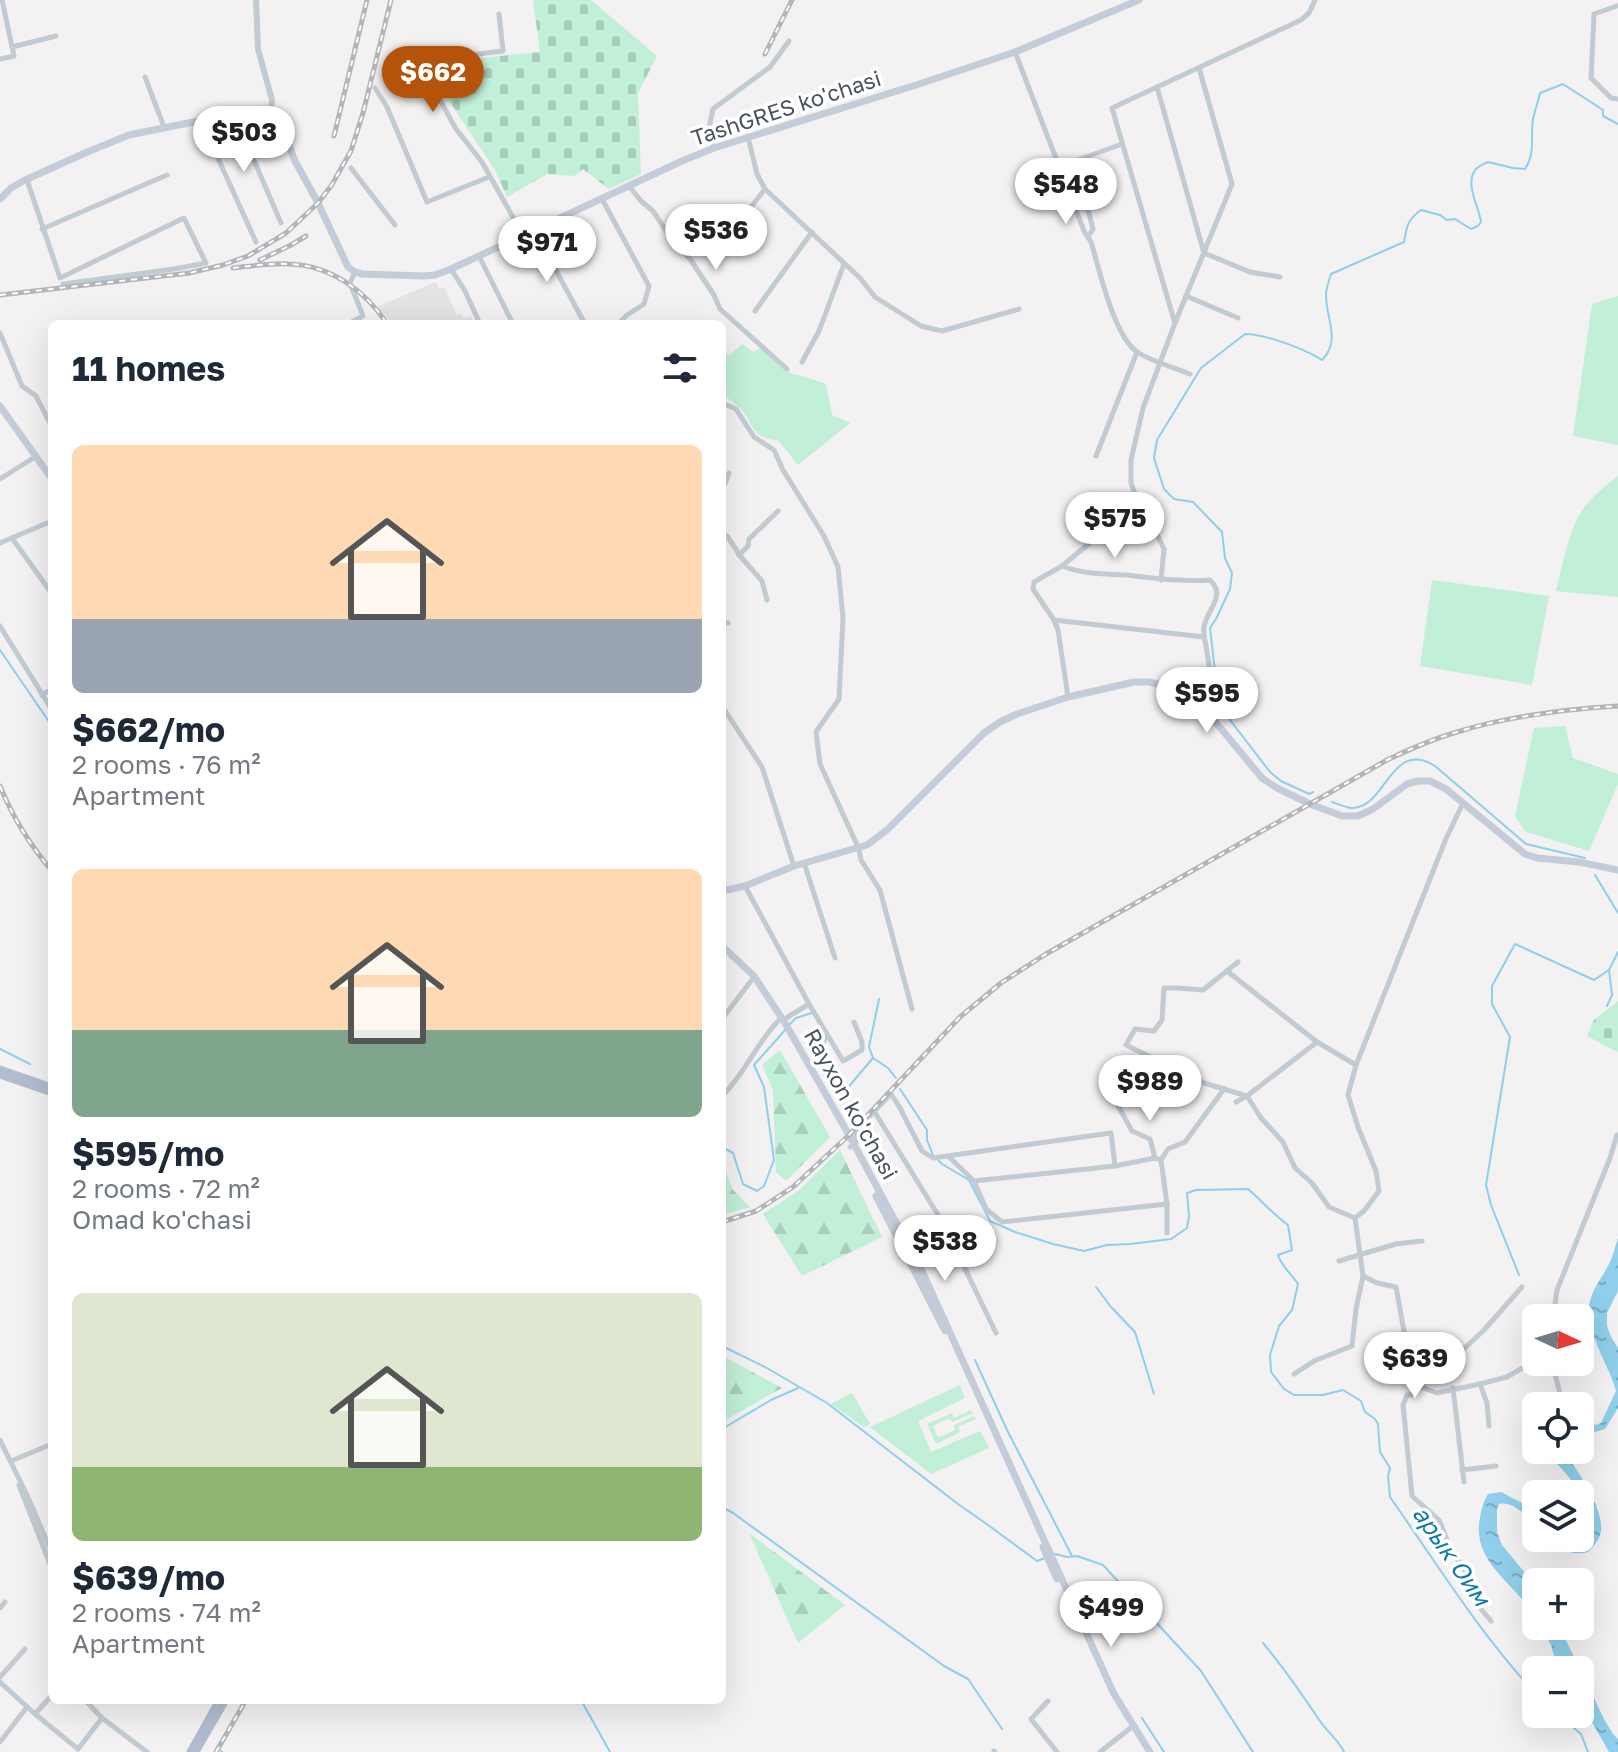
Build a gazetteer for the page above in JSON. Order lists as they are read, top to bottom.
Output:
{
  "streets": {
    "main road": ["TashGRES ko'chasi", "Rayxon ko'chasi"]
  },
  "water": ["арык Оим"],
  "north": "right",
  "page": {
    "price": [
      "$662",
      "$503",
      "$548",
      "$536",
      "$971",
      "$575",
      "$595",
      "$989",
      "$538",
      "$639",
      "$499"
    ],
    "heading": "11 homes",
    "list": [
      {
        "name": "$662/mo",
        "note": "2 rooms · 76 m² · Apartment"
      },
      {
        "name": "$595/mo",
        "note": "2 rooms · 72 m² · Omad ko'chasi"
      },
      {
        "name": "$639/mo",
        "note": "2 rooms · 74 m² · Apartment"
      }
    ],
    "map_buttons": ["+", "−"]
  }
}
